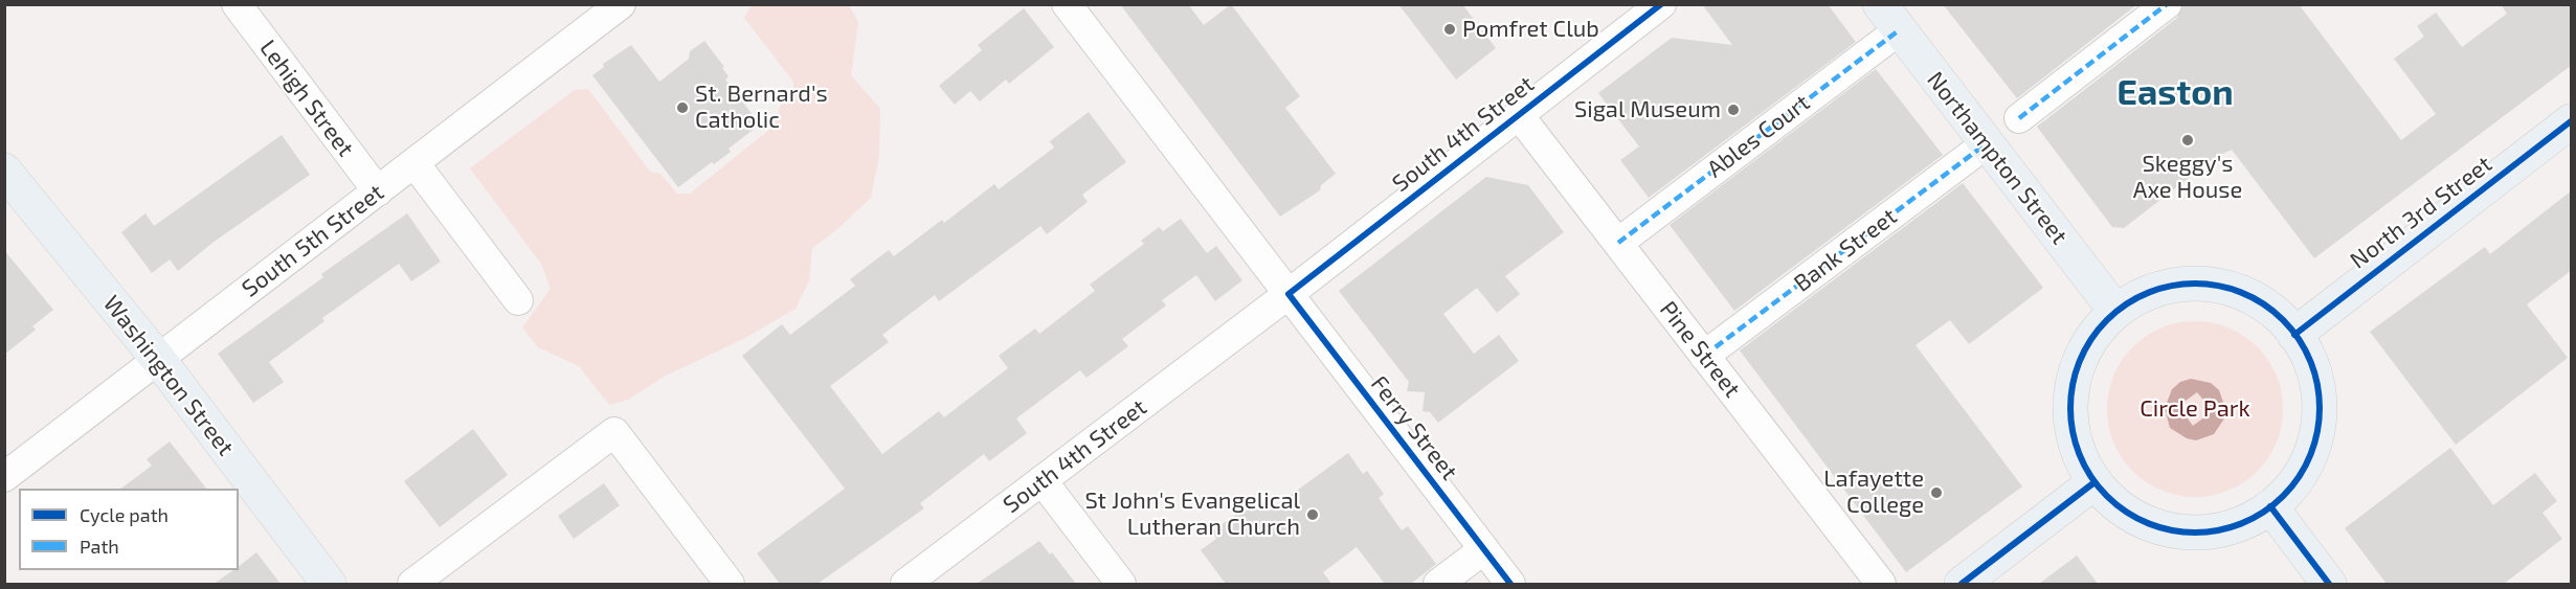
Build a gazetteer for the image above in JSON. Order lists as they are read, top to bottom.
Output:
{
  "streets": {
    "main road": ["Northampton Street", "North 3rd Street", "Washington Street"],
    "street": [
      "Lehigh Street",
      "South 4th Street",
      "Ables Court",
      "South 5th Street",
      "Bank Street",
      "Pine Street",
      "Ferry Street"
    ]
  },
  "crossings": [
    ["Lehigh Street", "South 5th Street"],
    ["South 4th Street", "Pine Street"],
    ["South 4th Street", "Ferry Street"],
    ["Ables Court", "Northampton Street"],
    ["Ables Court", "Pine Street"],
    ["Northampton Street", "Bank Street"],
    ["South 5th Street", "Washington Street"],
    ["Bank Street", "Pine Street"]
  ],
  "districts": ["Easton"],
  "parks": ["Circle Park"],
  "places": [
    "Pomfret Club",
    "St. Bernard's Catholic",
    "Sigal Museum",
    "Skeggy's Axe House",
    "Lafayette College",
    "St John's Evangelical Lutheran Church"
  ],
  "legend": ["Cycle path", "Path"]
}
